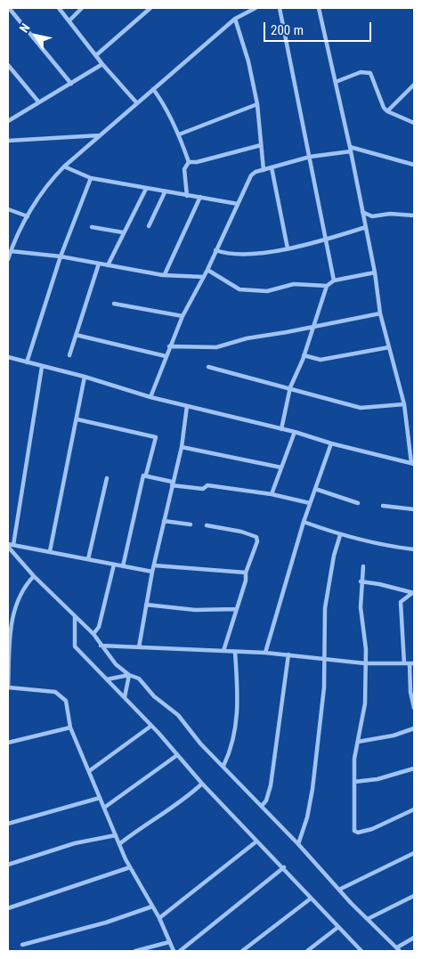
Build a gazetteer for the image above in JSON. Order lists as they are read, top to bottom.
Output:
{
  "scale_bar": "200 m",
  "north": "top left"
}
